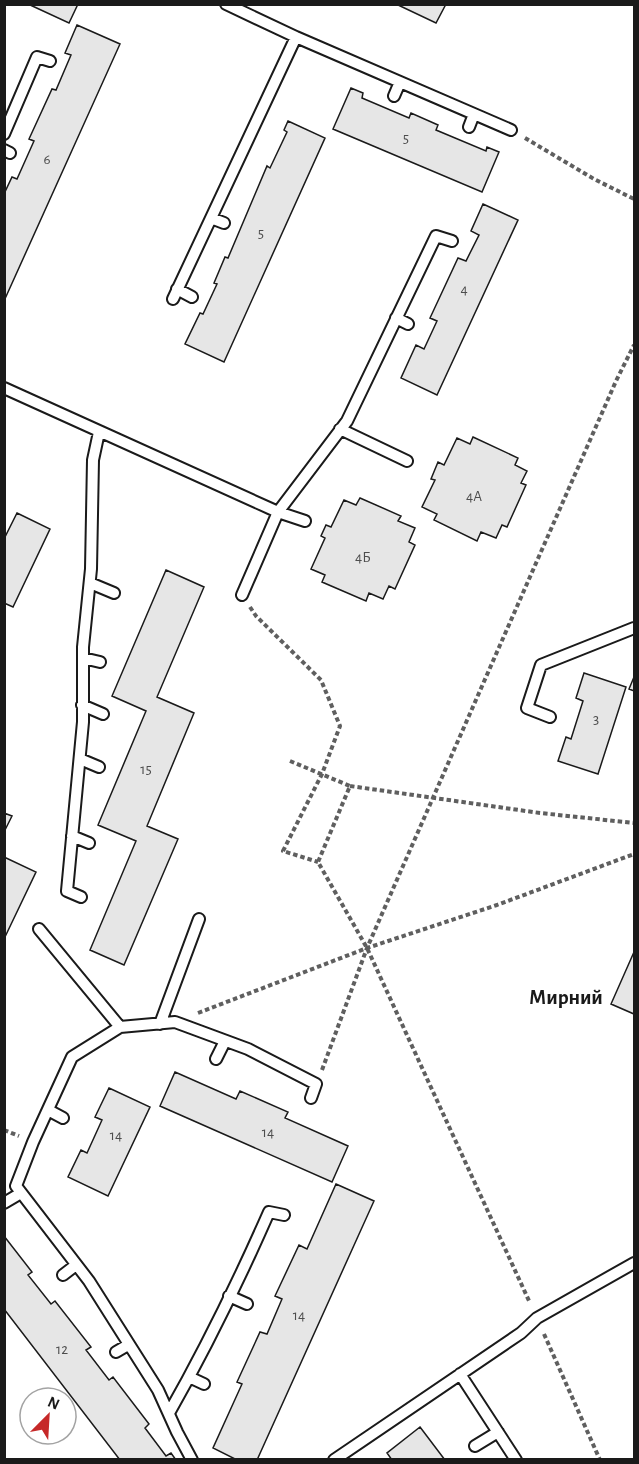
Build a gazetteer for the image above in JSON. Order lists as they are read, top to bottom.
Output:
{
  "districts": ["Мирний"],
  "house_numbers": [
    "5",
    "6",
    "5",
    "4",
    "4А",
    "4Б",
    "3",
    "15",
    "14",
    "14",
    "14",
    "12"
  ],
  "north": "top right"
}
